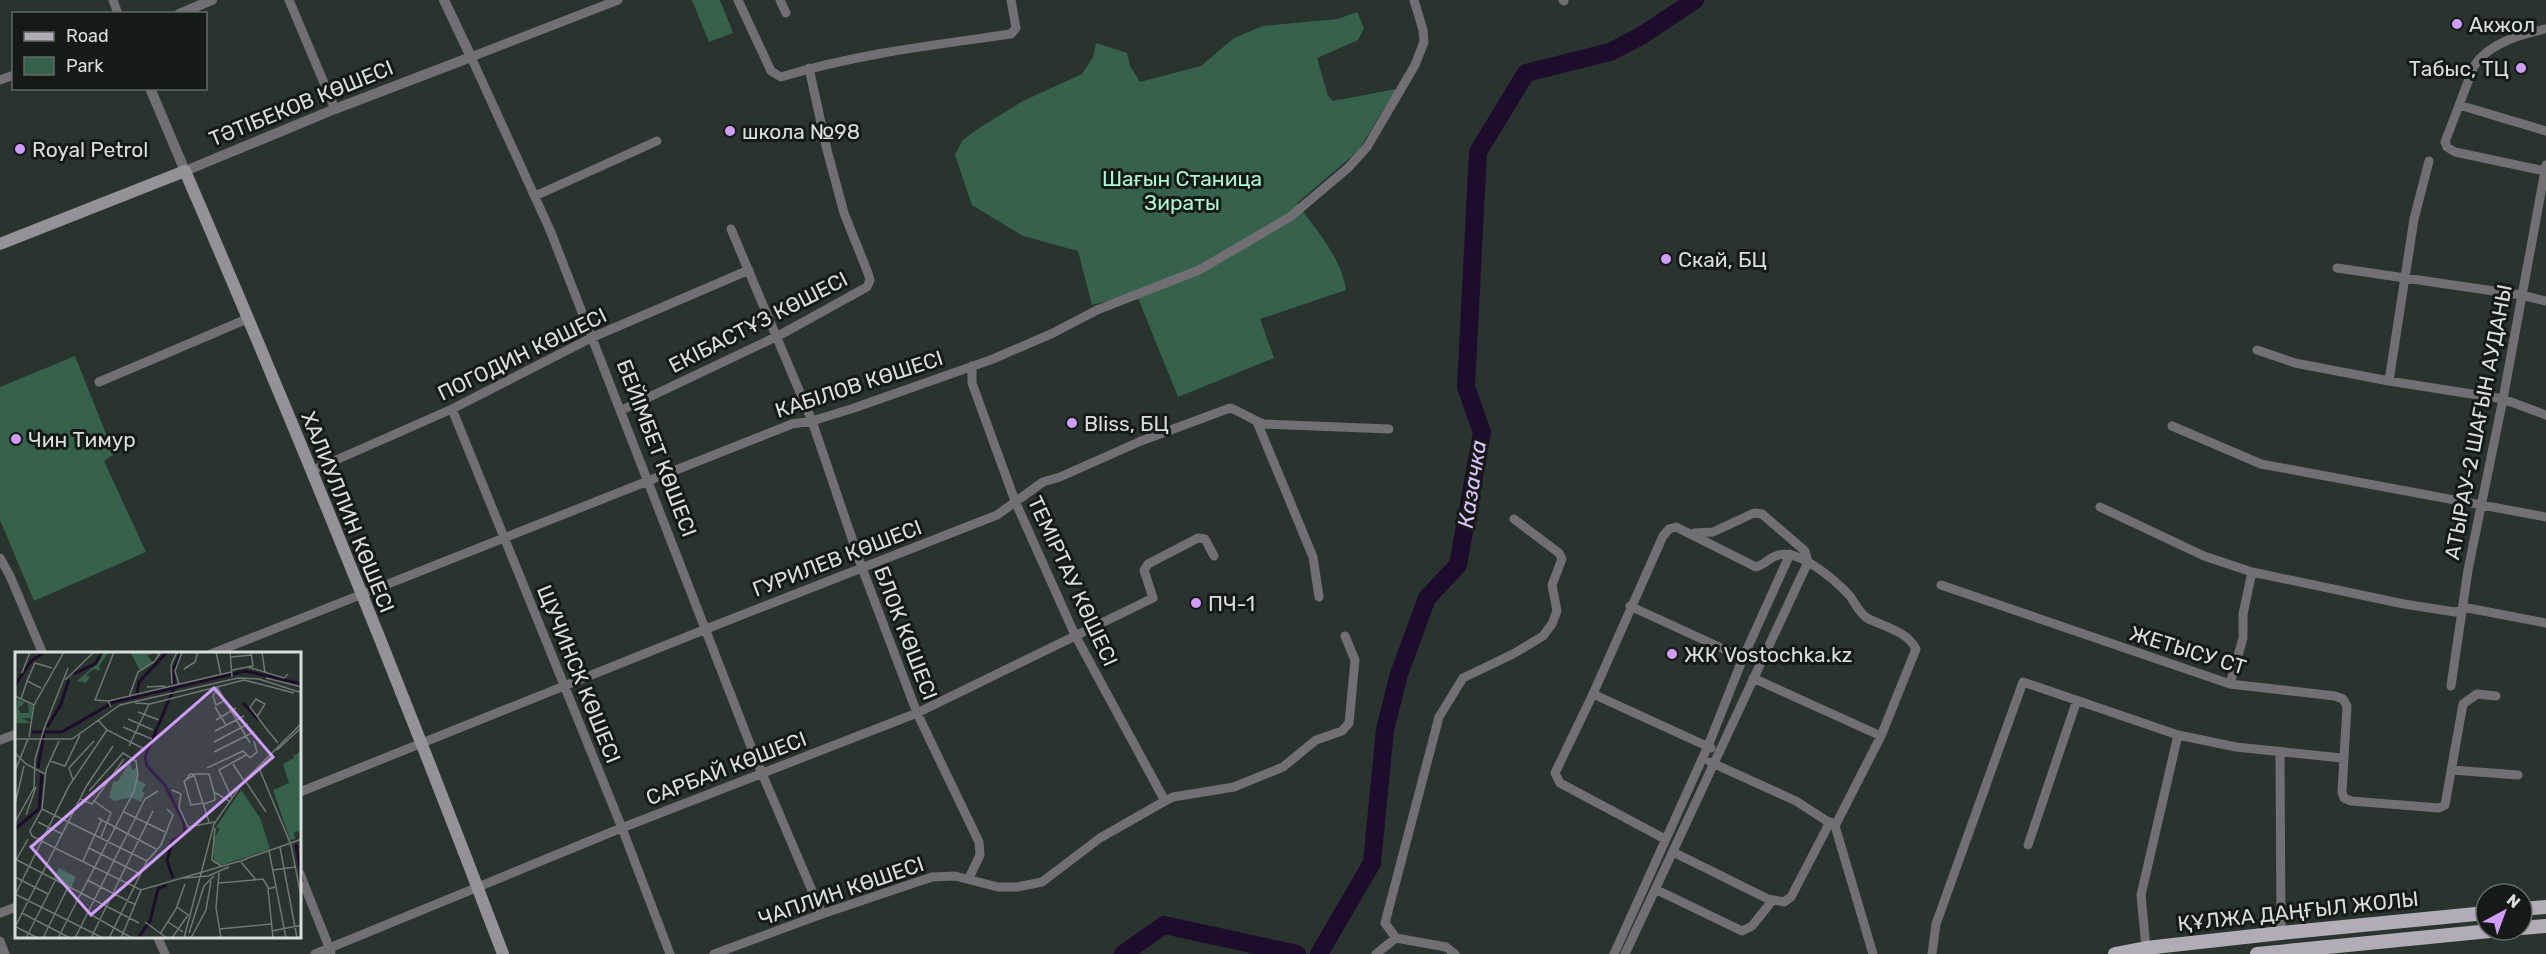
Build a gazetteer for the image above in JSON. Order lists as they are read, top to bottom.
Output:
{
  "streets": {
    "main road": ["ТӘТІБЕКОВ КӨШЕСІ", "ХАЛИУЛЛИН КӨШЕСІ", "ҚҰЛЖА ДАҢҒЫЛ ЖОЛЫ"],
    "street": [
      "ЕКІБАСТҰЗ КӨШЕСІ",
      "ПОГОДИН КӨШЕСІ",
      "КАБІЛОВ КӨШЕСІ",
      "АТЫРАУ-2 ШАҒЫН АУДАНЫ",
      "БЕЙІМБЕТ КӨШЕСІ",
      "ГУРИЛЕВ КӨШЕСІ",
      "ТЕМІРТАУ КӨШЕСІ",
      "БЛОК КӨШЕСІ",
      "ЖЕТЫСУ СТ",
      "ЩУЧИНСК КӨШЕСІ",
      "САРБАЙ КӨШЕСІ",
      "ЧАПЛИН КӨШЕСІ"
    ]
  },
  "crossings": [
    ["ТӘТІБЕКОВ КӨШЕСІ", "БЕЙІМБЕТ КӨШЕСІ"],
    ["ТӘТІБЕКОВ КӨШЕСІ", "ХАЛИУЛЛИН КӨШЕСІ"],
    ["ЕКІБАСТҰЗ КӨШЕСІ", "БЕЙІМБЕТ КӨШЕСІ"],
    ["ЕКІБАСТҰЗ КӨШЕСІ", "БЛОК КӨШЕСІ"],
    ["ПОГОДИН КӨШЕСІ", "БЕЙІМБЕТ КӨШЕСІ"],
    ["ПОГОДИН КӨШЕСІ", "ХАЛИУЛЛИН КӨШЕСІ"],
    ["ПОГОДИН КӨШЕСІ", "БЛОК КӨШЕСІ"],
    ["ПОГОДИН КӨШЕСІ", "ЩУЧИНСК КӨШЕСІ"],
    ["КАБІЛОВ КӨШЕСІ", "БЕЙІМБЕТ КӨШЕСІ"],
    ["КАБІЛОВ КӨШЕСІ", "ХАЛИУЛЛИН КӨШЕСІ"],
    ["КАБІЛОВ КӨШЕСІ", "ТЕМІРТАУ КӨШЕСІ"],
    ["КАБІЛОВ КӨШЕСІ", "БЛОК КӨШЕСІ"],
    ["КАБІЛОВ КӨШЕСІ", "ЩУЧИНСК КӨШЕСІ"],
    ["БЕЙІМБЕТ КӨШЕСІ", "ГУРИЛЕВ КӨШЕСІ"],
    ["БЕЙІМБЕТ КӨШЕСІ", "САРБАЙ КӨШЕСІ"],
    ["БЕЙІМБЕТ КӨШЕСІ", "ЧАПЛИН КӨШЕСІ"],
    ["ХАЛИУЛЛИН КӨШЕСІ", "ГУРИЛЕВ КӨШЕСІ"],
    ["ХАЛИУЛЛИН КӨШЕСІ", "САРБАЙ КӨШЕСІ"],
    ["ГУРИЛЕВ КӨШЕСІ", "ТЕМІРТАУ КӨШЕСІ"],
    ["ГУРИЛЕВ КӨШЕСІ", "БЛОК КӨШЕСІ"],
    ["ГУРИЛЕВ КӨШЕСІ", "ЩУЧИНСК КӨШЕСІ"],
    ["ТЕМІРТАУ КӨШЕСІ", "САРБАЙ КӨШЕСІ"],
    ["ТЕМІРТАУ КӨШЕСІ", "ЧАПЛИН КӨШЕСІ"],
    ["БЛОК КӨШЕСІ", "САРБАЙ КӨШЕСІ"],
    ["БЛОК КӨШЕСІ", "ЧАПЛИН КӨШЕСІ"],
    ["ЩУЧИНСК КӨШЕСІ", "САРБАЙ КӨШЕСІ"]
  ],
  "water": ["Казачка"],
  "parks": ["Шағын Станица Зираты"],
  "places": [
    "Акжол",
    "Табыс, ТЦ",
    "школа №98",
    "Royal Petrol",
    "Скай, БЦ",
    "Bliss, БЦ",
    "Чин Тимур",
    "ПЧ-1",
    "ЖК Vostochka.kz"
  ],
  "legend": ["Road", "Park"],
  "north": "top right"
}
